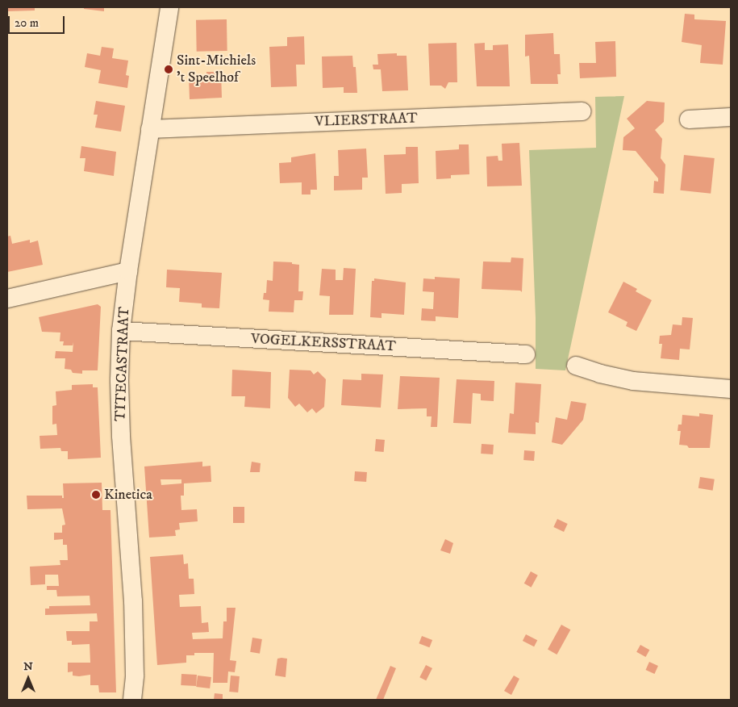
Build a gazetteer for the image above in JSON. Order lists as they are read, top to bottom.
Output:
{
  "streets": {
    "street": ["VLIERSTRAAT", "VOGELKERSSTRAAT", "TITECASTRAAT"]
  },
  "crossings": [
    ["VLIERSTRAAT", "TITECASTRAAT"],
    ["VOGELKERSSTRAAT", "TITECASTRAAT"]
  ],
  "places": ["Sint-Michiels 't Speelhof", "Kinetica"],
  "scale_bar": "20 m",
  "north": "top"
}
